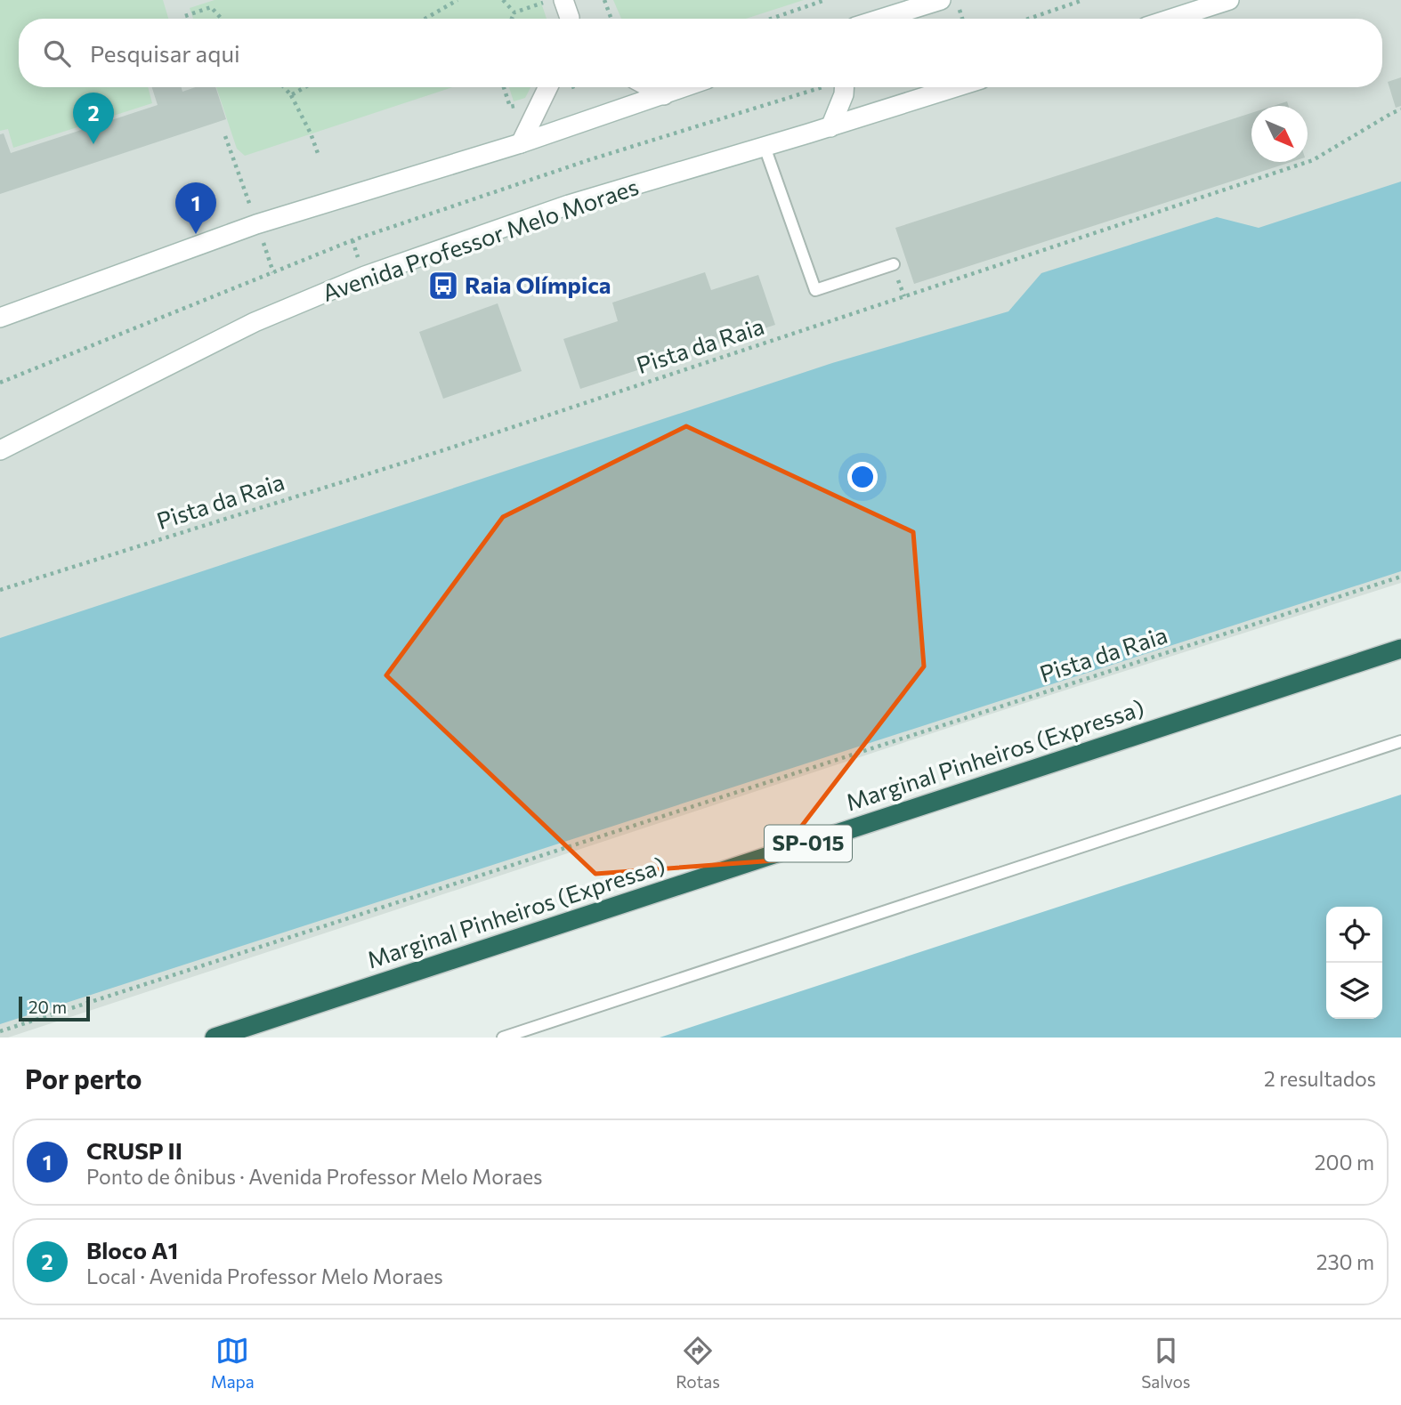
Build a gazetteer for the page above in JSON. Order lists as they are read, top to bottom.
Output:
{
  "streets": {
    "highway": ["Marginal Pinheiros (Expressa)", "SP-015"],
    "street": ["Avenida Professor Melo Moraes"],
    "path": ["Pista da Raia"]
  },
  "places": {
    "bus stop": ["Raia Olímpica"]
  },
  "scale_bar": "20 m",
  "north": "bottom right",
  "page": {
    "search": "Pesquisar aqui",
    "pins": ["2", "1"],
    "scale": "20 m",
    "heading": ["Por perto", "2 resultados"],
    "list": [
      {
        "mark": "1",
        "name": "CRUSP II",
        "note": "Ponto de ônibus · Avenida Professor Melo Moraes",
        "value": "200 m"
      },
      {
        "mark": "2",
        "name": "Bloco A1",
        "note": "Local · Avenida Professor Melo Moraes",
        "value": "230 m"
      }
    ],
    "nav": ["Mapa", "Rotas", "Salvos"]
  }
}
